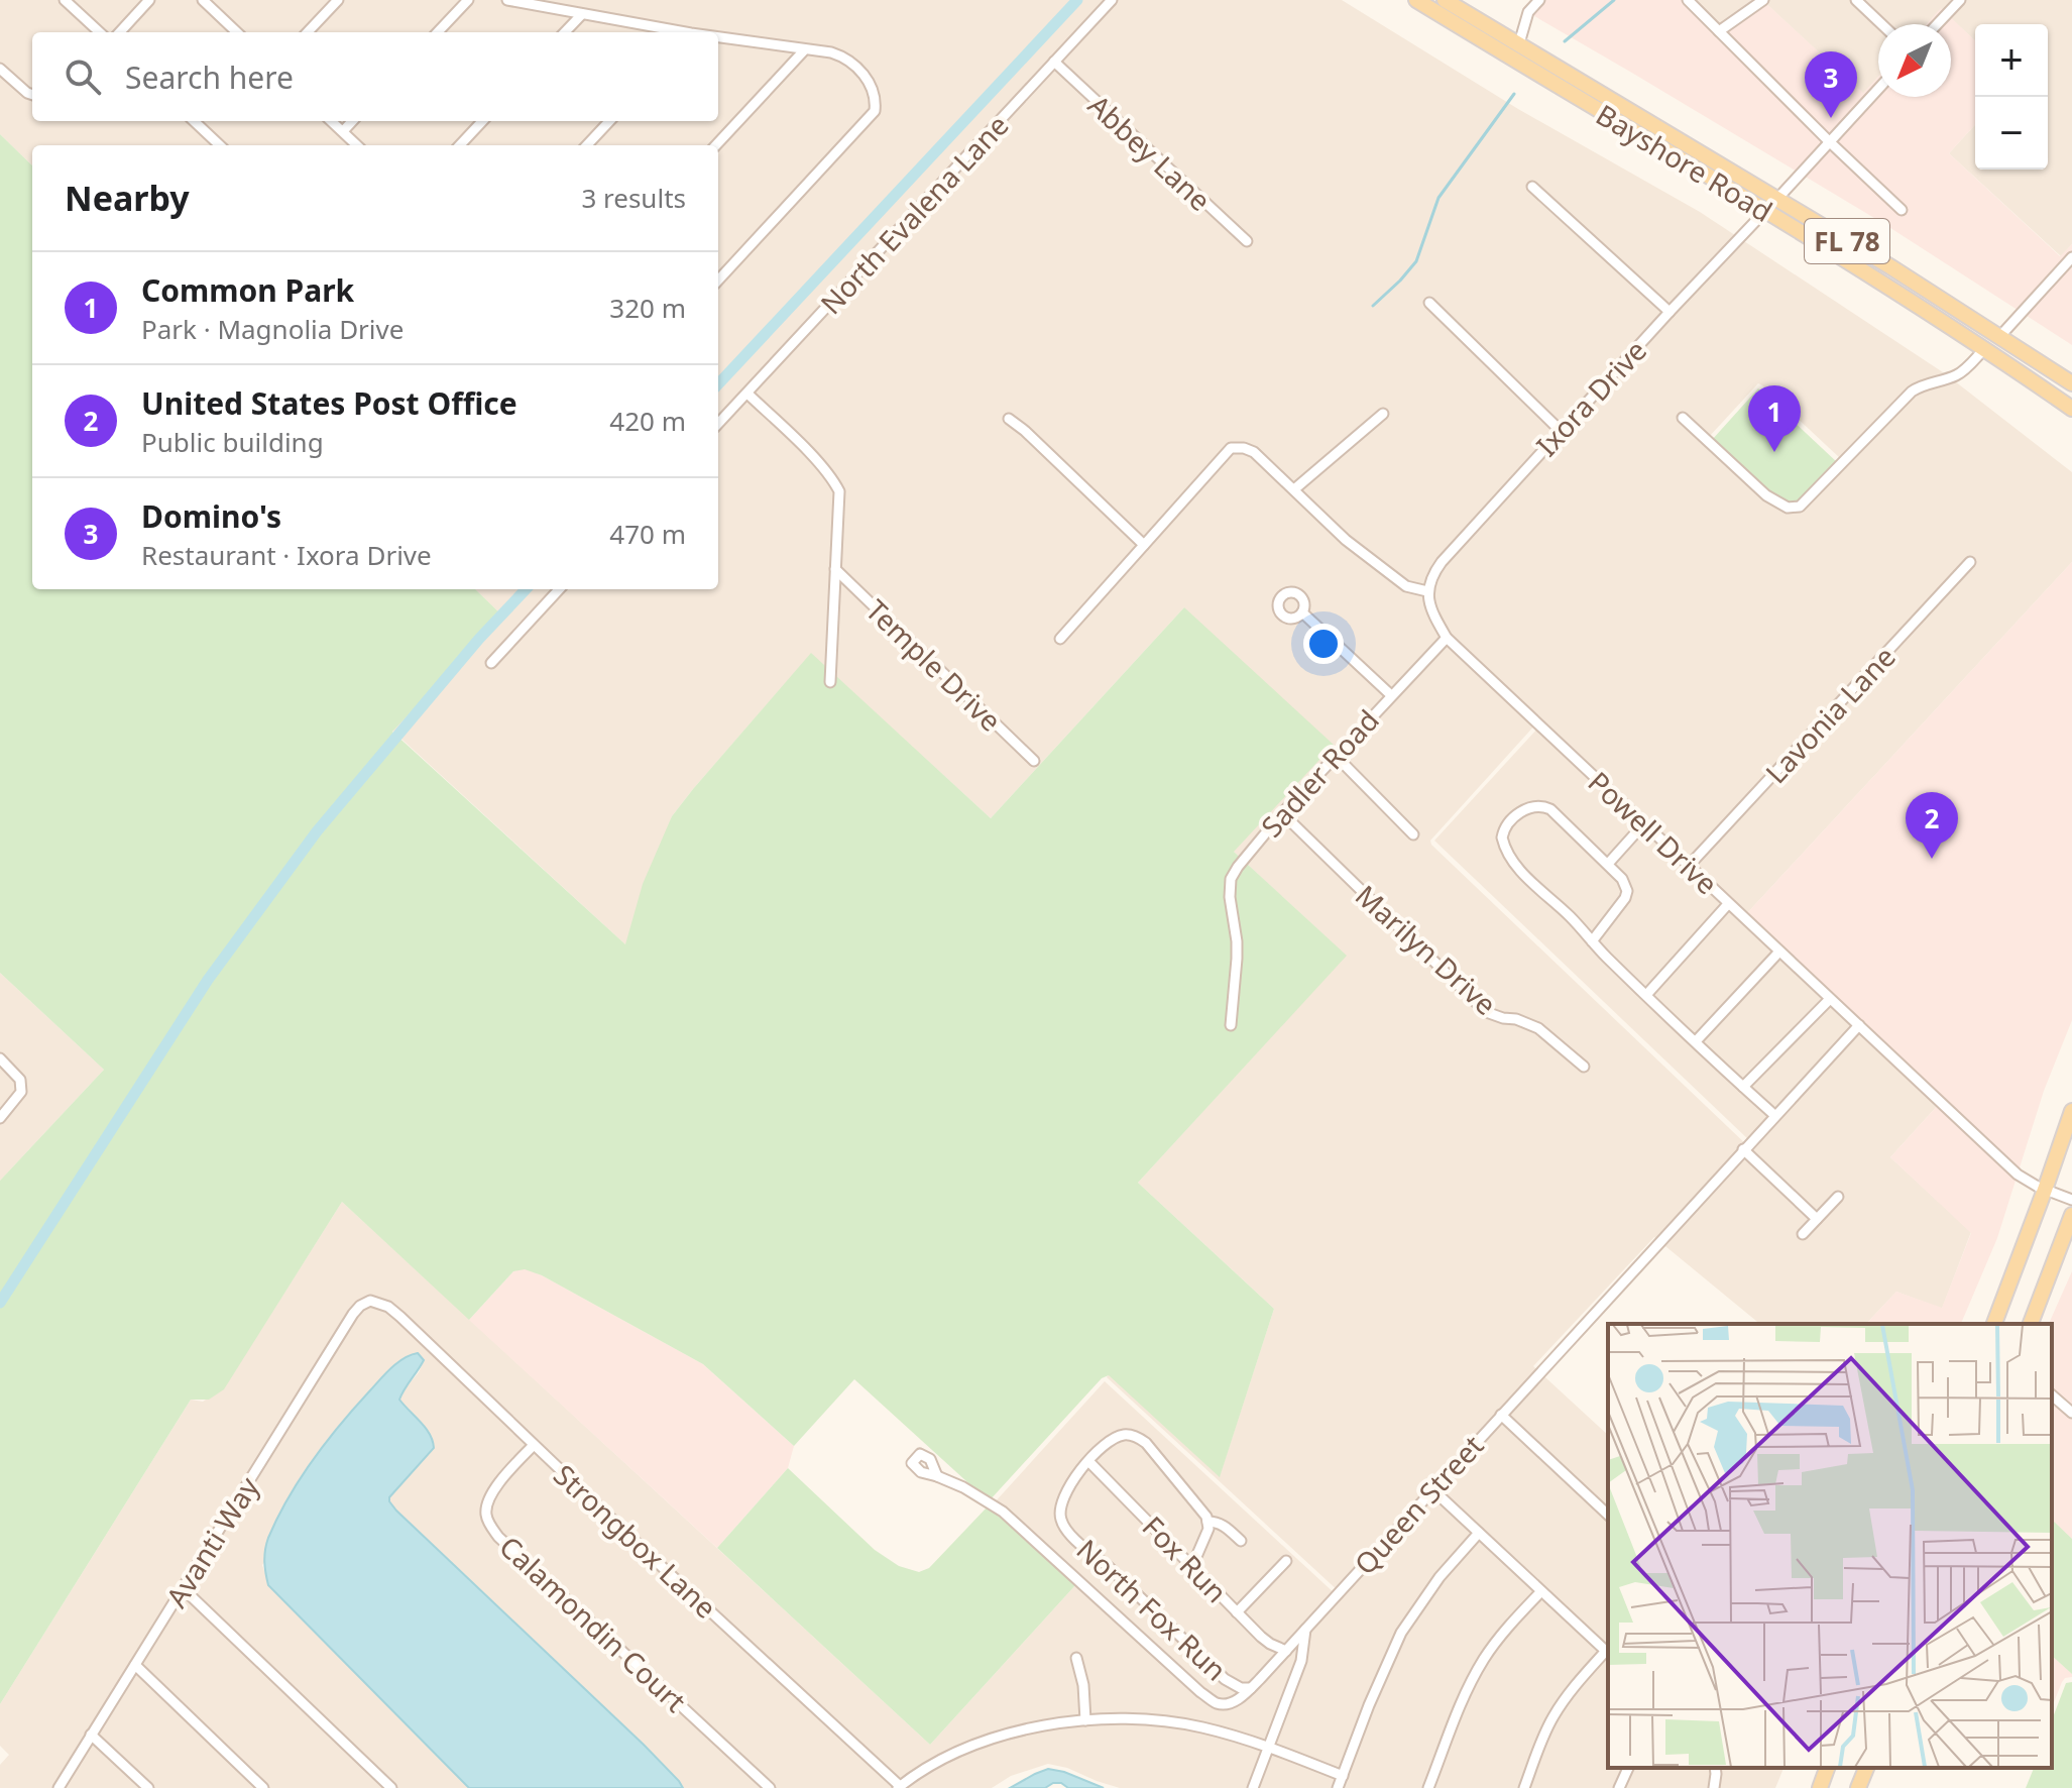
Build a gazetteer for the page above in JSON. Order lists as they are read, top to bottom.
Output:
{
  "streets": {
    "main road": ["Bayshore Road", "FL 78"],
    "street": [
      "Abbey Lane",
      "North Evalena Lane",
      "Ixora Drive",
      "Temple Drive",
      "Lavonia Lane",
      "Sadler Road",
      "Powell Drive",
      "Marilyn Drive",
      "Queen Street",
      "Strongbox Lane",
      "Avanti Way",
      "Fox Run",
      "North Fox Run",
      "Calamondin Court"
    ]
  },
  "crossings": [
    ["Abbey Lane", "North Evalena Lane"],
    ["Bayshore Road", "Ixora Drive"],
    ["Ixora Drive", "Powell Drive"],
    ["Lavonia Lane", "Powell Drive"],
    ["Sadler Road", "Powell Drive"],
    ["Sadler Road", "Marilyn Drive"],
    ["Powell Drive", "Queen Street"],
    ["Queen Street", "Fox Run"],
    ["Queen Street", "North Fox Run"],
    ["Strongbox Lane", "Avanti Way"],
    ["Strongbox Lane", "Calamondin Court"],
    ["Fox Run", "North Fox Run"]
  ],
  "north": "bottom left",
  "page": {
    "map_buttons": ["+", "−"],
    "search": "Search here",
    "pins": ["3", "1", "2"],
    "heading": ["Nearby", "3 results"],
    "list": [
      {
        "mark": "1",
        "name": "Common Park",
        "note": "Park · Magnolia Drive",
        "value": "320 m"
      },
      {
        "mark": "2",
        "name": "United States Post Office",
        "note": "Public building",
        "value": "420 m"
      },
      {
        "mark": "3",
        "name": "Domino's",
        "note": "Restaurant · Ixora Drive",
        "value": "470 m"
      }
    ]
  }
}
